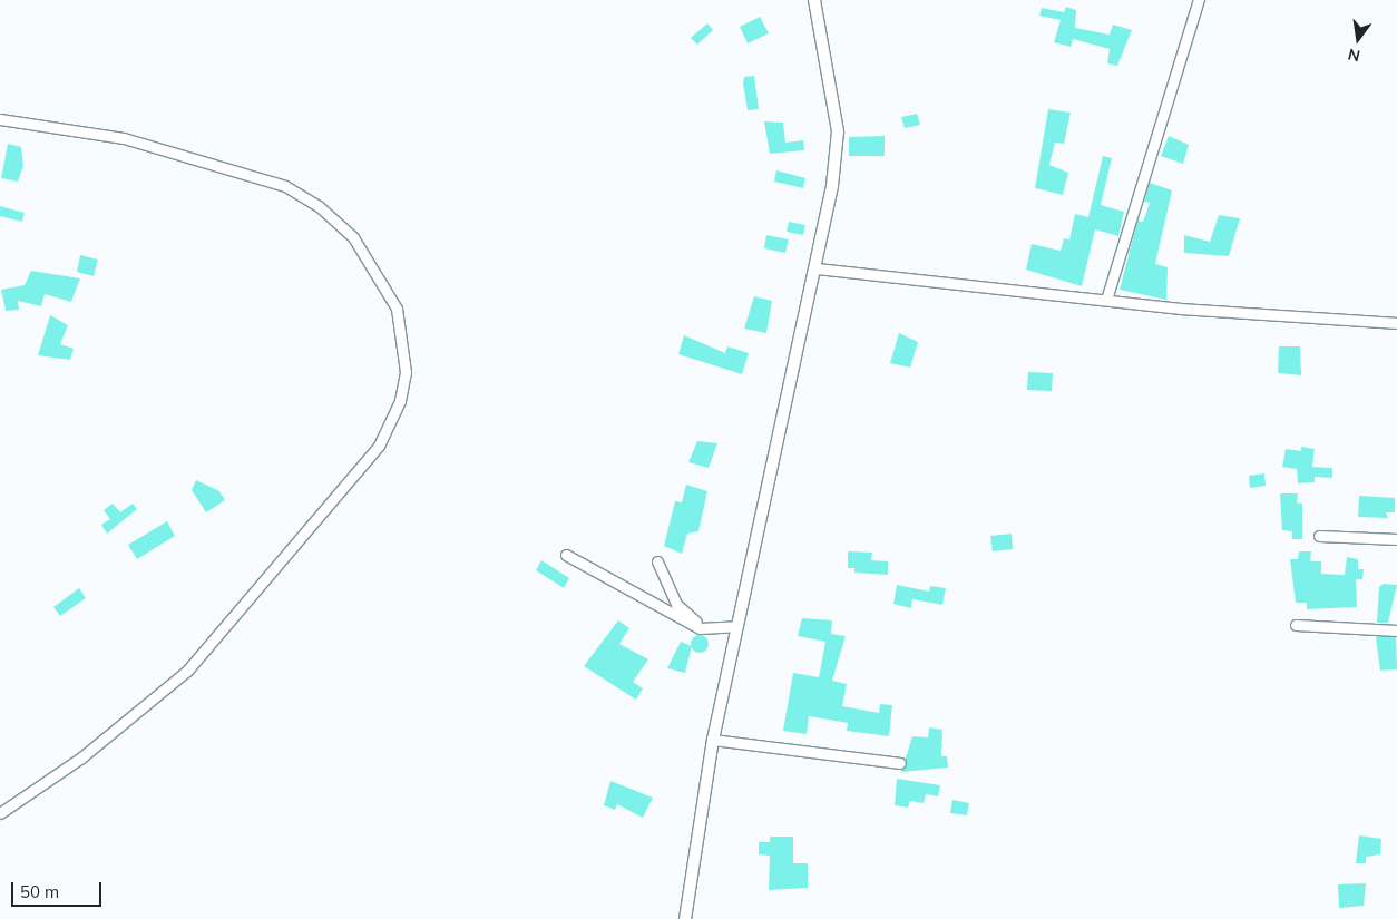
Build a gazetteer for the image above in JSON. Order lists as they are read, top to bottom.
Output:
{
  "scale_bar": "50 m",
  "north": "bottom"
}
